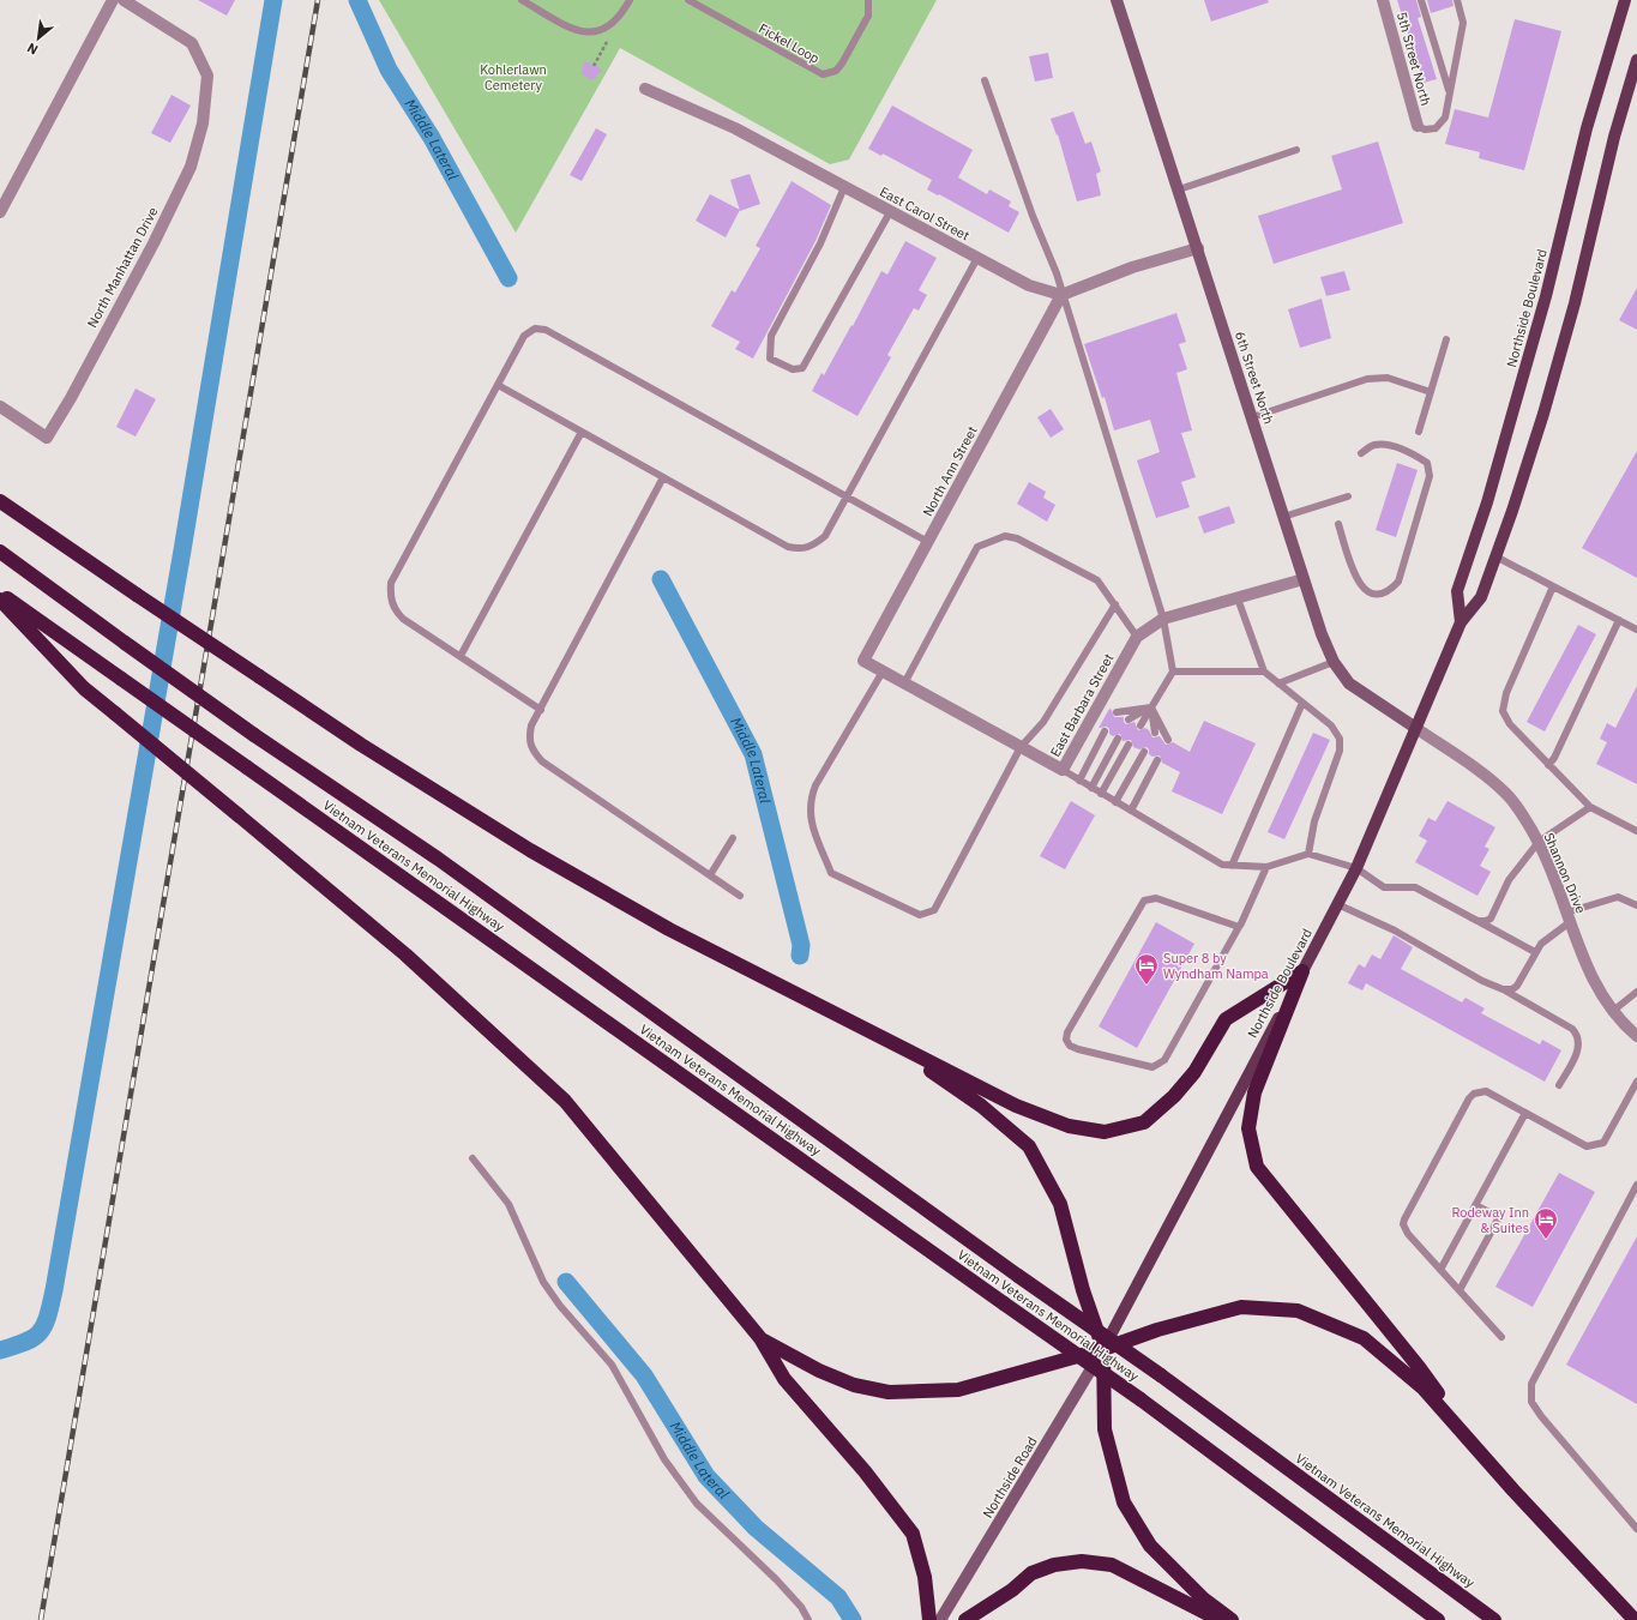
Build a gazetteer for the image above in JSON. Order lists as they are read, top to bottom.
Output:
{
  "streets": {
    "highway": ["Vietnam Veterans Memorial Highway"],
    "main road": ["Northside Boulevard"],
    "street": [
      "5th Street North",
      "East Carol Street",
      "North Manhattan Drive",
      "6th Street North",
      "North Ann Street",
      "East Barbara Street",
      "Shannon Drive",
      "Northside Road"
    ],
    "lane": ["Fickel Loop"]
  },
  "crossings": [
    ["East Carol Street", "North Ann Street"],
    ["Northside Boulevard", "6th Street North"],
    ["Northside Boulevard", "Shannon Drive"],
    ["Northside Boulevard", "Northside Road"],
    ["6th Street North", "East Barbara Street"],
    ["6th Street North", "Shannon Drive"],
    ["North Ann Street", "East Barbara Street"]
  ],
  "water": ["Middle Lateral"],
  "parks": ["Kohlerlawn Cemetery"],
  "places": {
    "hotel": ["Super 8 by Wyndham Nampa", "Rodeway Inn & Suites"]
  },
  "north": "bottom left"
}
